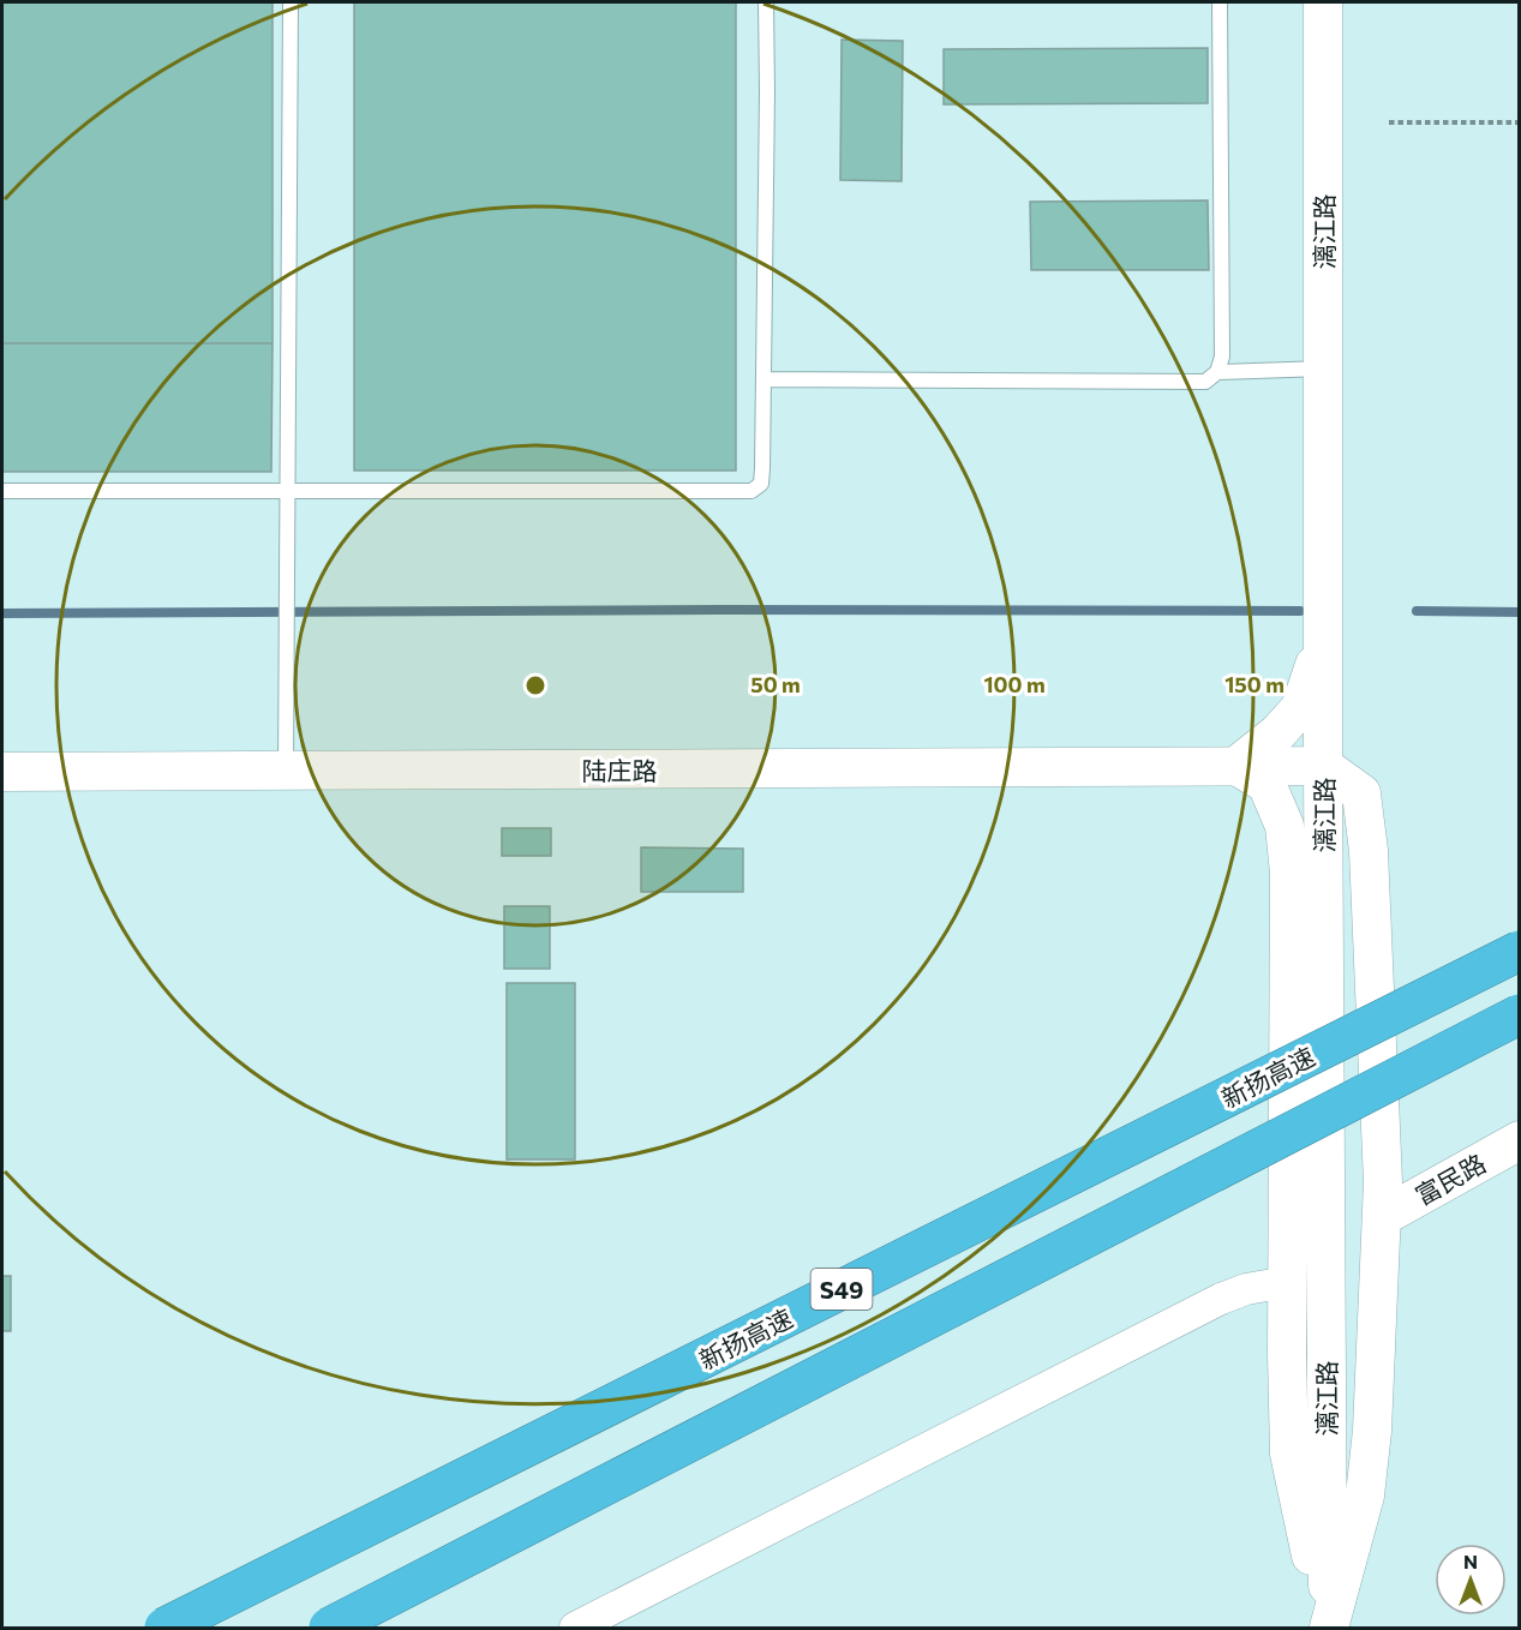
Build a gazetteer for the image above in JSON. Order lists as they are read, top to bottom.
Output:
{
  "streets": {
    "highway": ["新扬高速", "S49"],
    "street": ["漓江路", "陆庄路", "富民路"]
  },
  "crossings": [
    ["漓江路", "陆庄路"]
  ],
  "north": "top",
  "rings": ["50 m", "100 m", "150 m"]
}
